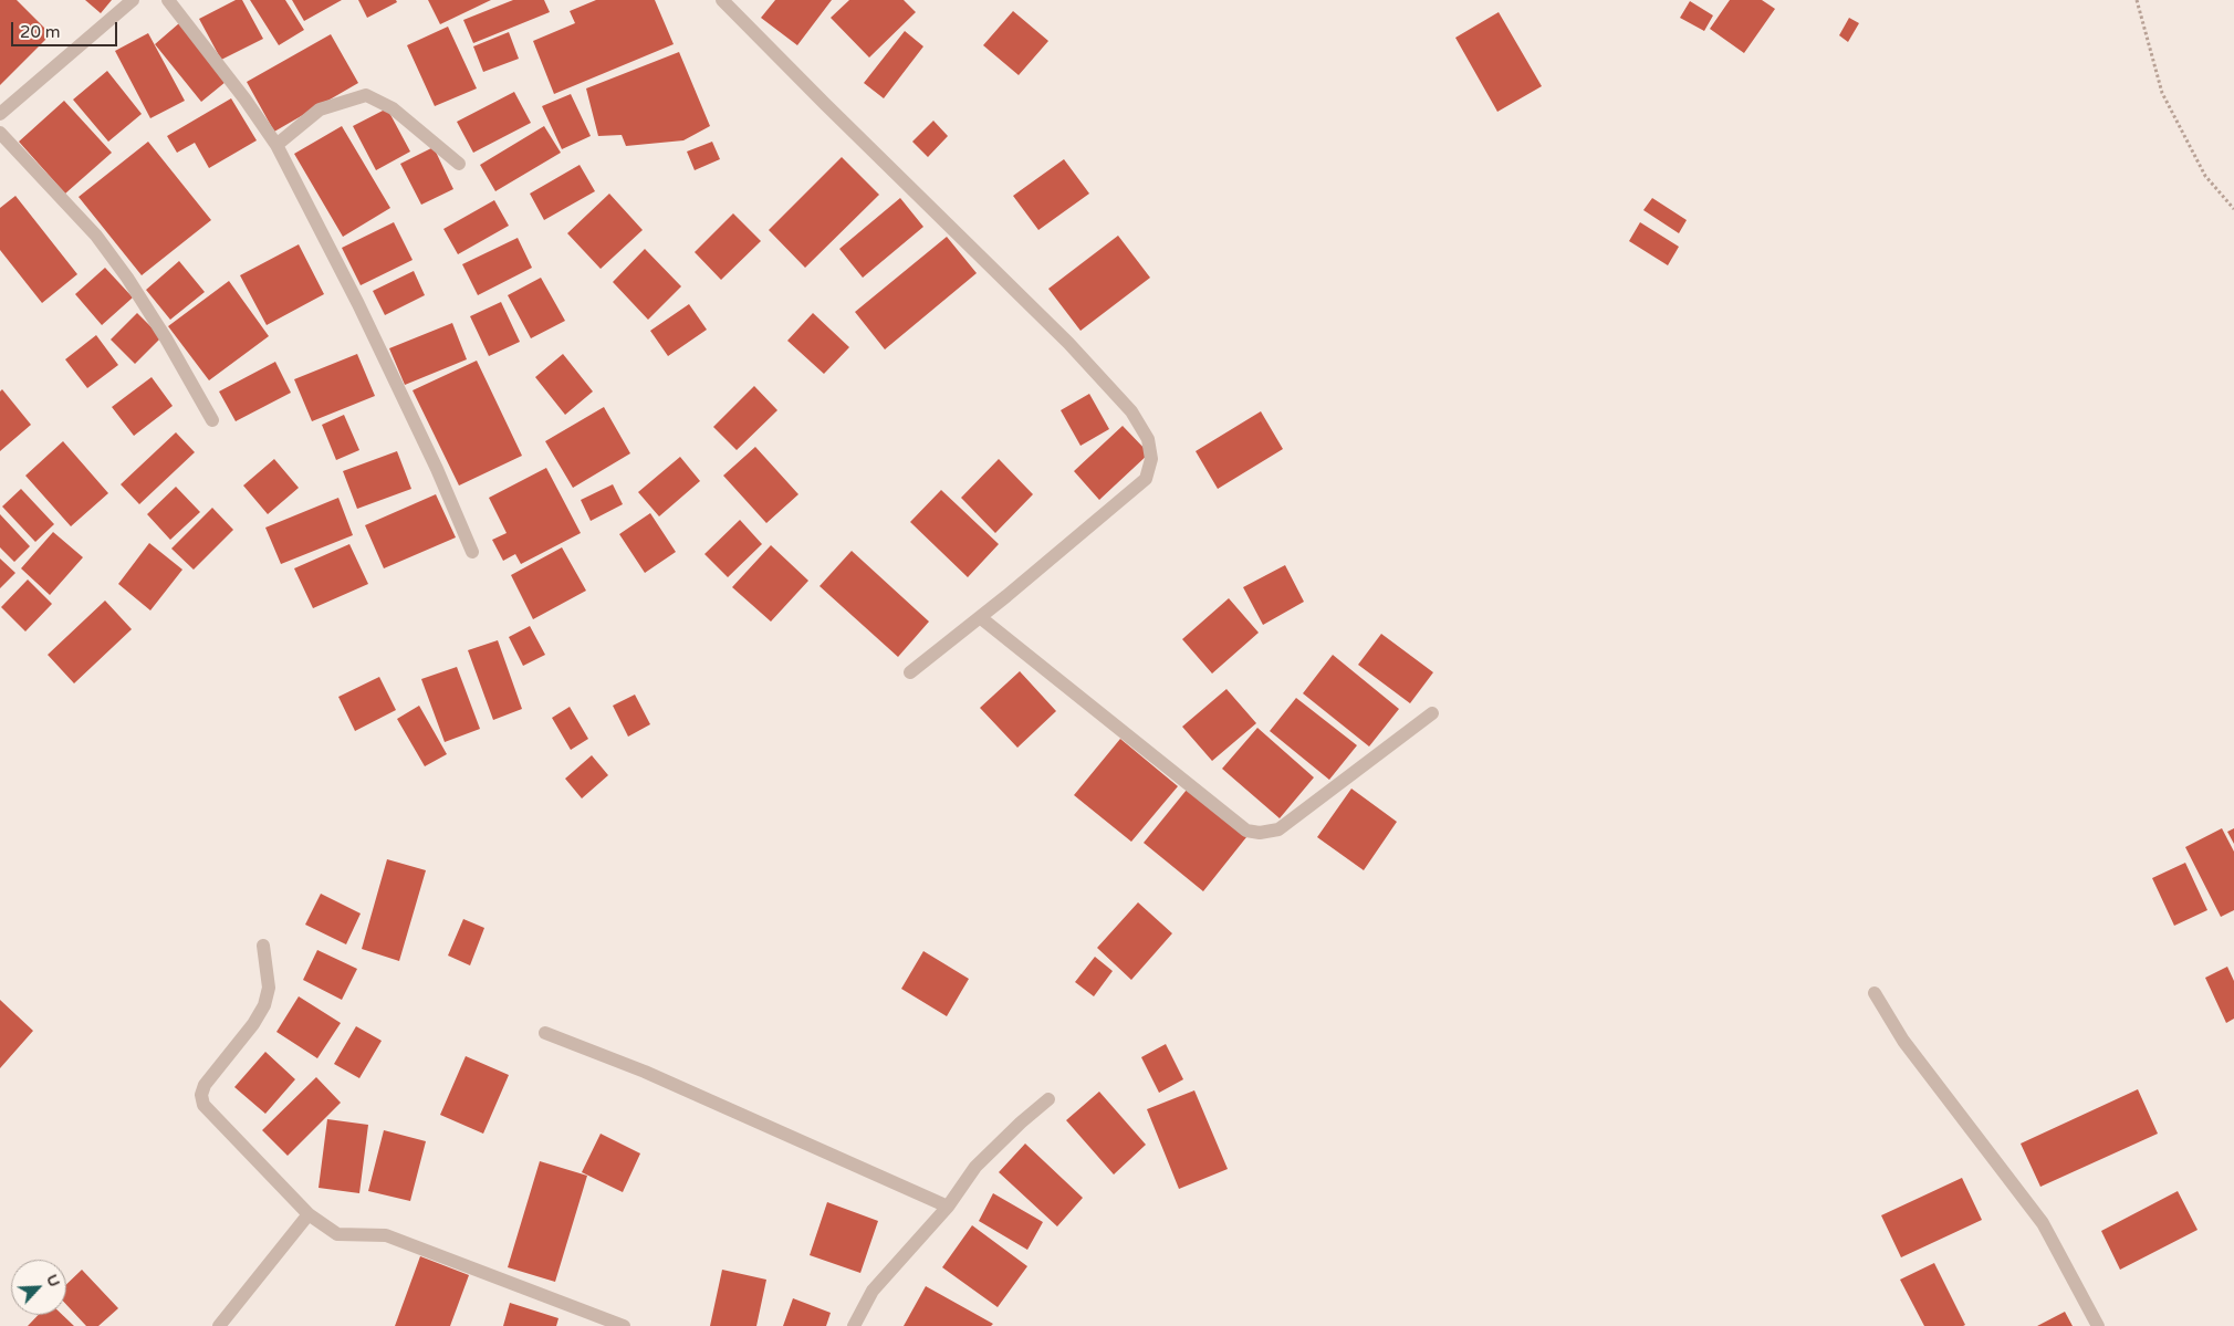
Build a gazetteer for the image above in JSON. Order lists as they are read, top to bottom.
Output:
{
  "scale_bar": "20 m",
  "north": "top right"
}
